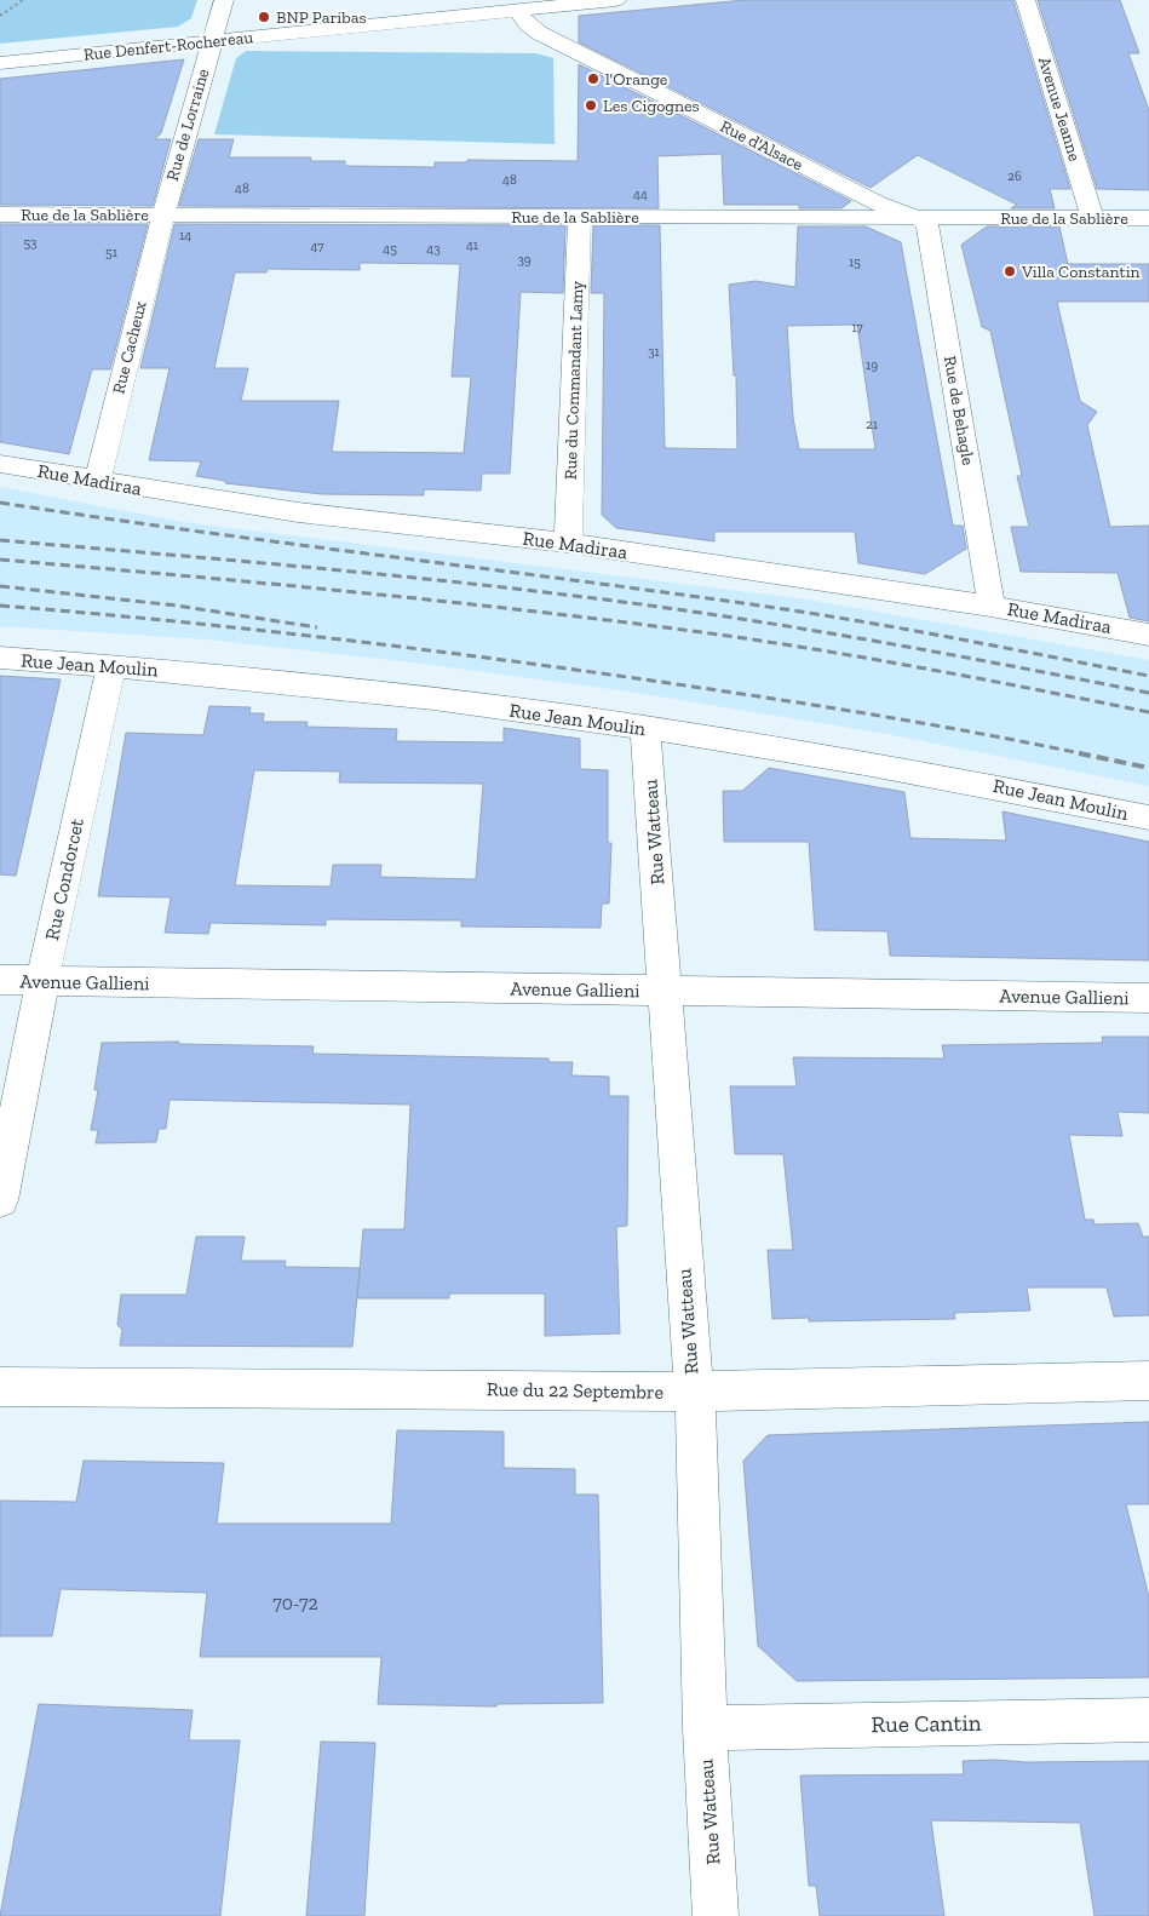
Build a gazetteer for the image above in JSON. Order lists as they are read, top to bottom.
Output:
{
  "streets": {
    "street": [
      "Rue Denfert-Rochereau",
      "Avenue Jeanne",
      "Rue de Lorraine",
      "Rue d'Alsace",
      "Rue de la Sablière",
      "Rue Cacheux",
      "Rue du Commandant Lamy",
      "Rue de Behagle",
      "Rue Madiraa",
      "Rue Jean Moulin",
      "Rue Watteau",
      "Rue Condorcet",
      "Avenue Gallieni",
      "Rue du 22 Septembre",
      "Rue Cantin"
    ]
  },
  "crossings": [
    ["Rue Denfert-Rochereau", "Rue de Lorraine"],
    ["Rue Denfert-Rochereau", "Rue d'Alsace"],
    ["Avenue Jeanne", "Rue de la Sablière"],
    ["Rue de Lorraine", "Rue de la Sablière"],
    ["Rue de Lorraine", "Rue Cacheux"],
    ["Rue d'Alsace", "Rue de la Sablière"],
    ["Rue d'Alsace", "Rue de Behagle"],
    ["Rue de la Sablière", "Rue Cacheux"],
    ["Rue de la Sablière", "Rue du Commandant Lamy"],
    ["Rue de la Sablière", "Rue de Behagle"],
    ["Rue Cacheux", "Rue Madiraa"],
    ["Rue du Commandant Lamy", "Rue Madiraa"],
    ["Rue de Behagle", "Rue Madiraa"],
    ["Rue Jean Moulin", "Rue Watteau"],
    ["Rue Jean Moulin", "Rue Condorcet"],
    ["Rue Watteau", "Avenue Gallieni"],
    ["Rue Watteau", "Rue du 22 Septembre"],
    ["Rue Watteau", "Rue Cantin"],
    ["Rue Condorcet", "Avenue Gallieni"]
  ],
  "places": [
    "BNP Paribas",
    "l'Orange",
    "Les Cigognes",
    "Villa Constantin"
  ],
  "house_numbers": [
    "26",
    "48",
    "48",
    "44",
    "14",
    "53",
    "41",
    "47",
    "45",
    "43",
    "51",
    "39",
    "15",
    "17",
    "31",
    "19",
    "21",
    "70-72"
  ]
}
